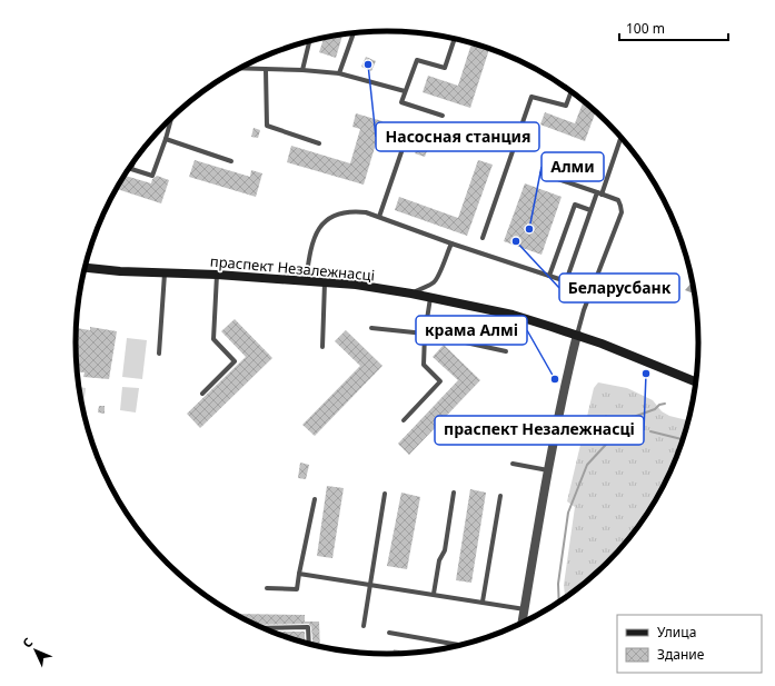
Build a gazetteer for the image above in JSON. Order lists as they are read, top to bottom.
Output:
{
  "streets": {
    "main road": ["праспект Незалежнасці"]
  },
  "places": [
    "Насосная станция",
    "Алми",
    "Беларусбанк",
    "праспект Незалежнасці",
    "крама Алмі"
  ],
  "legend": ["Улица", "Здание"],
  "scale_bar": "100 m",
  "north": "top left"
}
